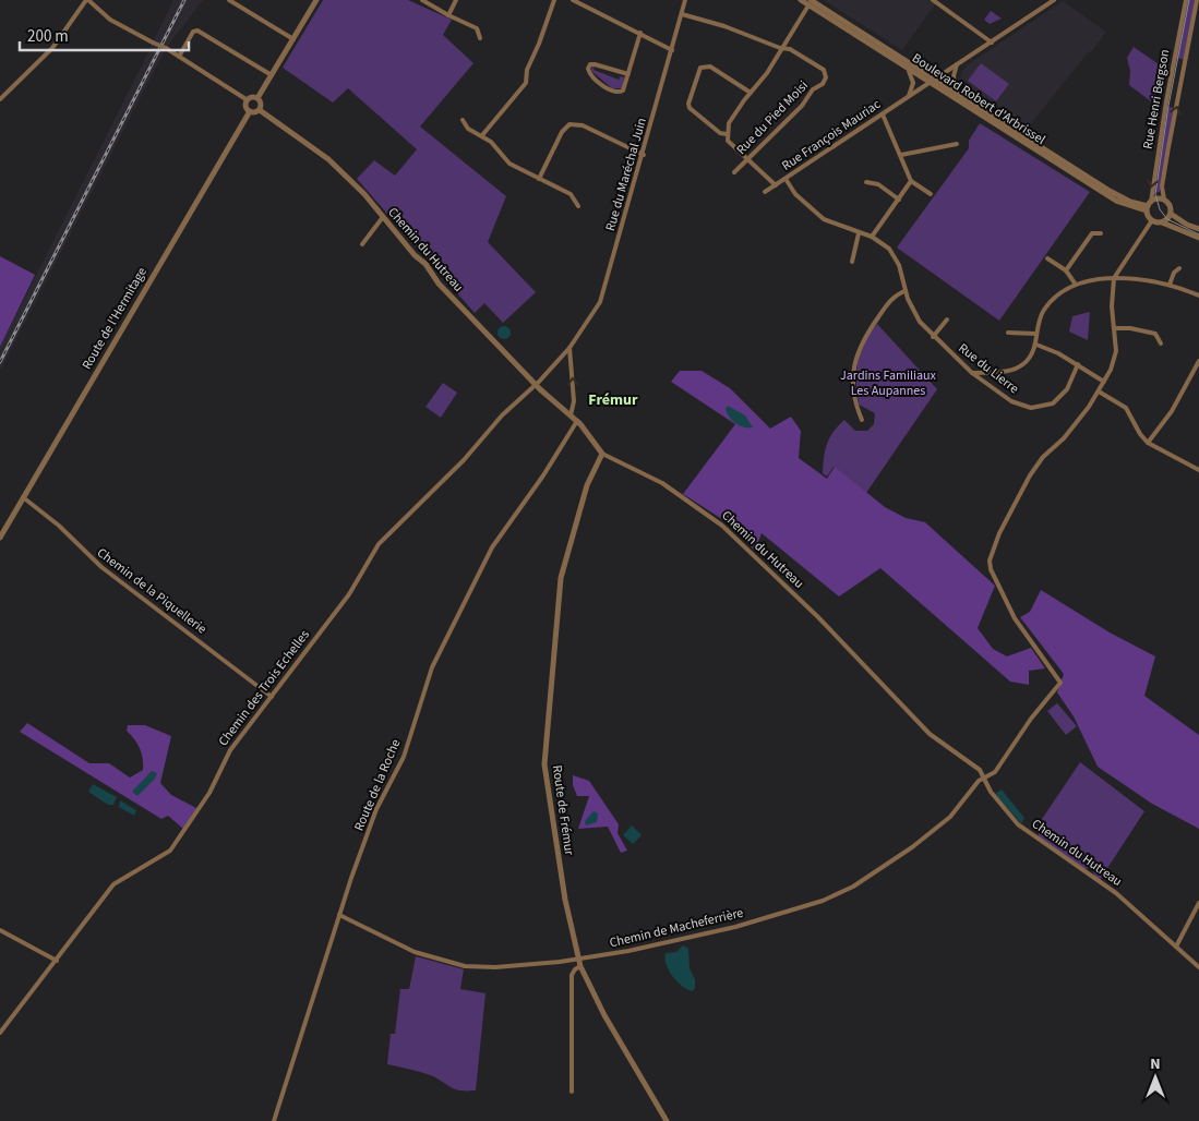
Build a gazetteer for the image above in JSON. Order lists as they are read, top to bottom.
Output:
{
  "streets": {
    "street": [
      "Boulevard Robert d'Arbrissel",
      "Rue Henri Bergson",
      "Rue du Pied Moisi",
      "Rue François Mauriac",
      "Rue du Maréchal Juin",
      "Chemin du Hutreau",
      "Route de l'Hermitage",
      "Rue du Lierre",
      "Chemin de la Piquellerie",
      "Chemin des Trois Echelles",
      "Route de la Roche",
      "Route de Frémur",
      "Chemin de Macheferrière"
    ]
  },
  "crossings": [
    ["Boulevard Robert d'Arbrissel", "Rue Henri Bergson"],
    ["Boulevard Robert d'Arbrissel", "Rue François Mauriac"],
    ["Rue du Pied Moisi", "Rue du Maréchal Juin"],
    ["Rue François Mauriac", "Rue du Lierre"],
    ["Rue du Maréchal Juin", "Chemin du Hutreau"],
    ["Rue du Maréchal Juin", "Chemin des Trois Echelles"],
    ["Chemin du Hutreau", "Chemin des Trois Echelles"],
    ["Chemin du Hutreau", "Route de la Roche"],
    ["Chemin du Hutreau", "Route de Frémur"],
    ["Chemin du Hutreau", "Chemin de Macheferrière"],
    ["Route de l'Hermitage", "Chemin de la Piquellerie"],
    ["Chemin de la Piquellerie", "Chemin des Trois Echelles"],
    ["Route de la Roche", "Chemin de Macheferrière"],
    ["Route de Frémur", "Chemin de Macheferrière"]
  ],
  "districts": ["Frémur"],
  "parks": ["Jardins Familiaux Les Aupannes"],
  "scale_bar": "200 m",
  "north": "top"
}
